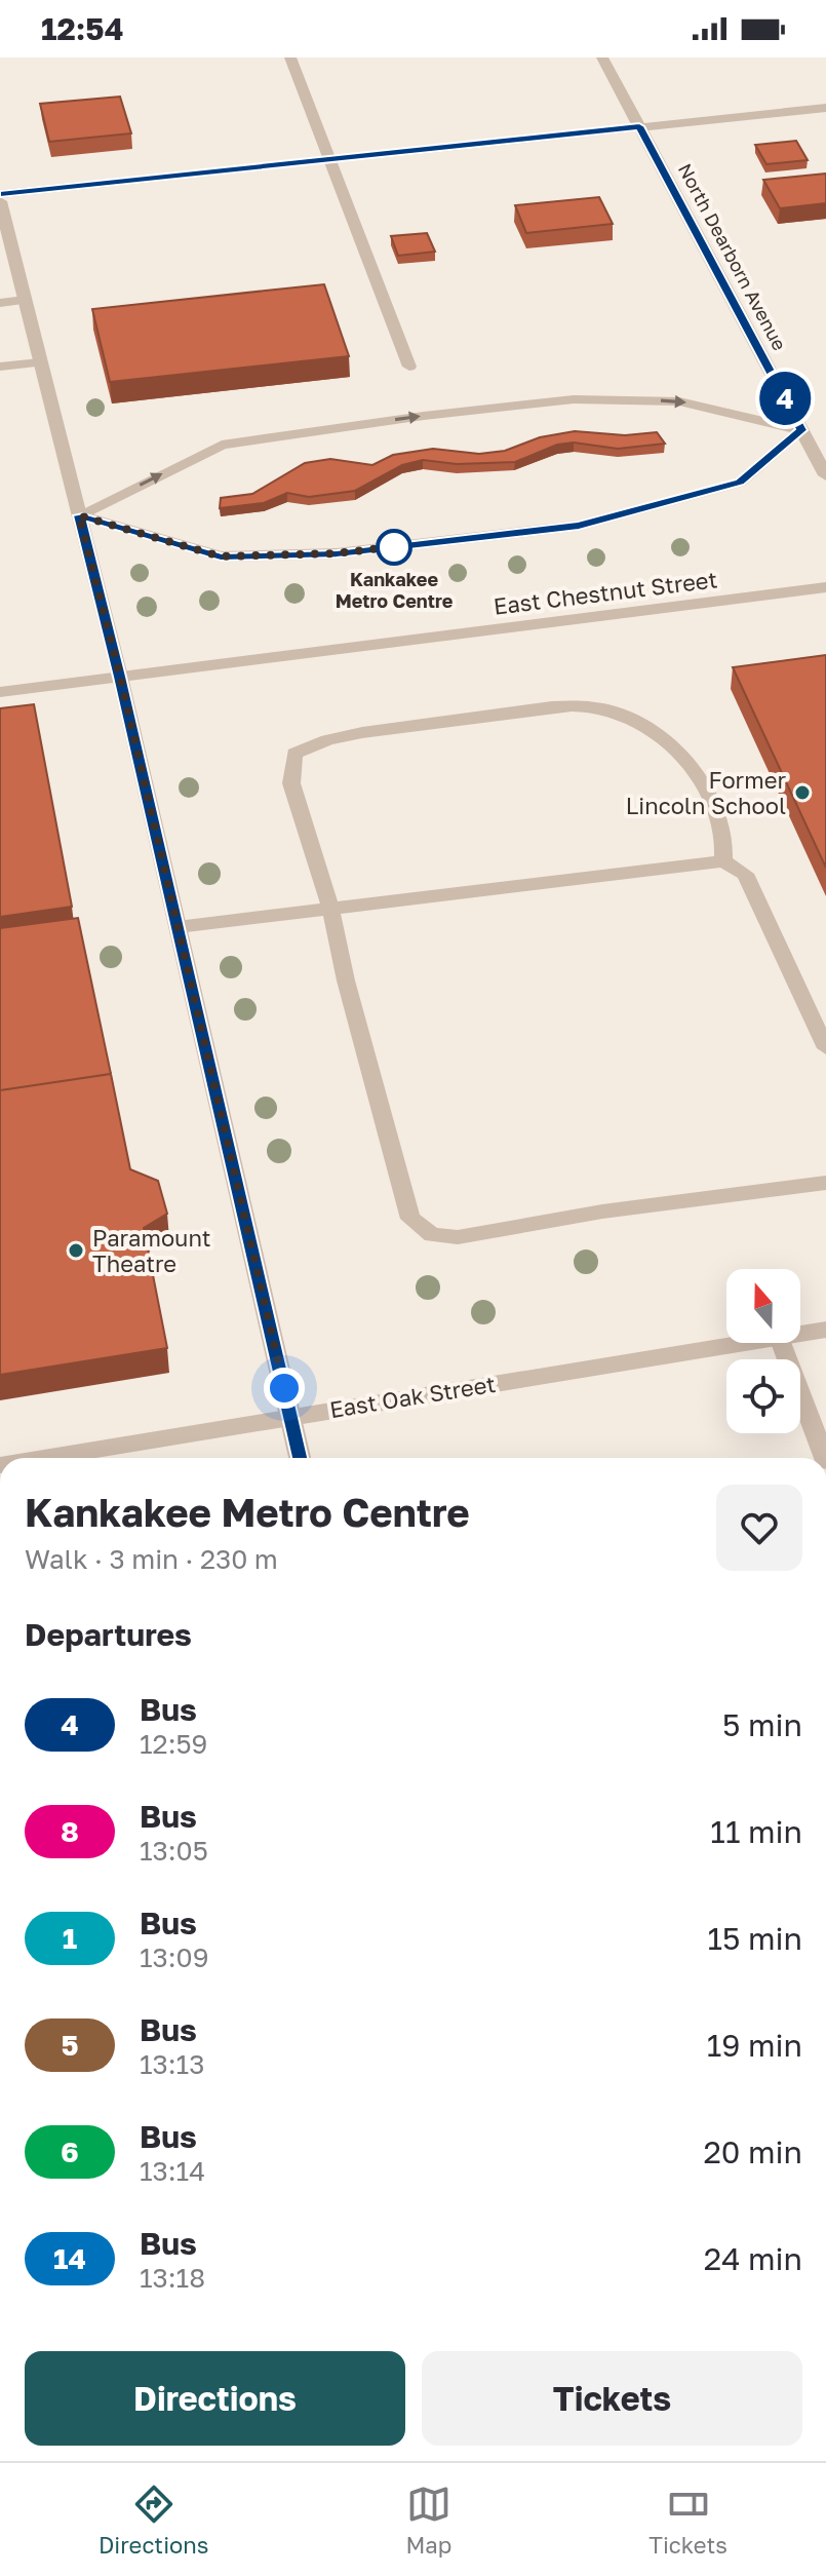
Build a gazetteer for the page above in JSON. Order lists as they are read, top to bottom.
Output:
{
  "streets": {
    "street": ["North Dearborn Avenue", "East Chestnut Street", "East Oak Street"]
  },
  "places": ["Kankakee Metro Centre", "Former Lincoln School", "Paramount Theatre"],
  "lines": ["bus line 4"],
  "north": "top",
  "page": {
    "status": "12:54",
    "on_map": "4",
    "heading": [
      ["Kankakee Metro Centre", "Walk · 3 min · 230 m"],
      "Departures"
    ],
    "list": [
      {
        "mark": "4",
        "name": "Bus",
        "note": "12:59",
        "value": "5 min"
      },
      {
        "mark": "8",
        "name": "Bus",
        "note": "13:05",
        "value": "11 min"
      },
      {
        "mark": "1",
        "name": "Bus",
        "note": "13:09",
        "value": "15 min"
      },
      {
        "mark": "5",
        "name": "Bus",
        "note": "13:13",
        "value": "19 min"
      },
      {
        "mark": "6",
        "name": "Bus",
        "note": "13:14",
        "value": "20 min"
      },
      {
        "mark": "14",
        "name": "Bus",
        "note": "13:18",
        "value": "24 min"
      }
    ],
    "buttons": ["Directions", "Tickets"],
    "tabs": ["Directions", "Map", "Tickets"]
  }
}
